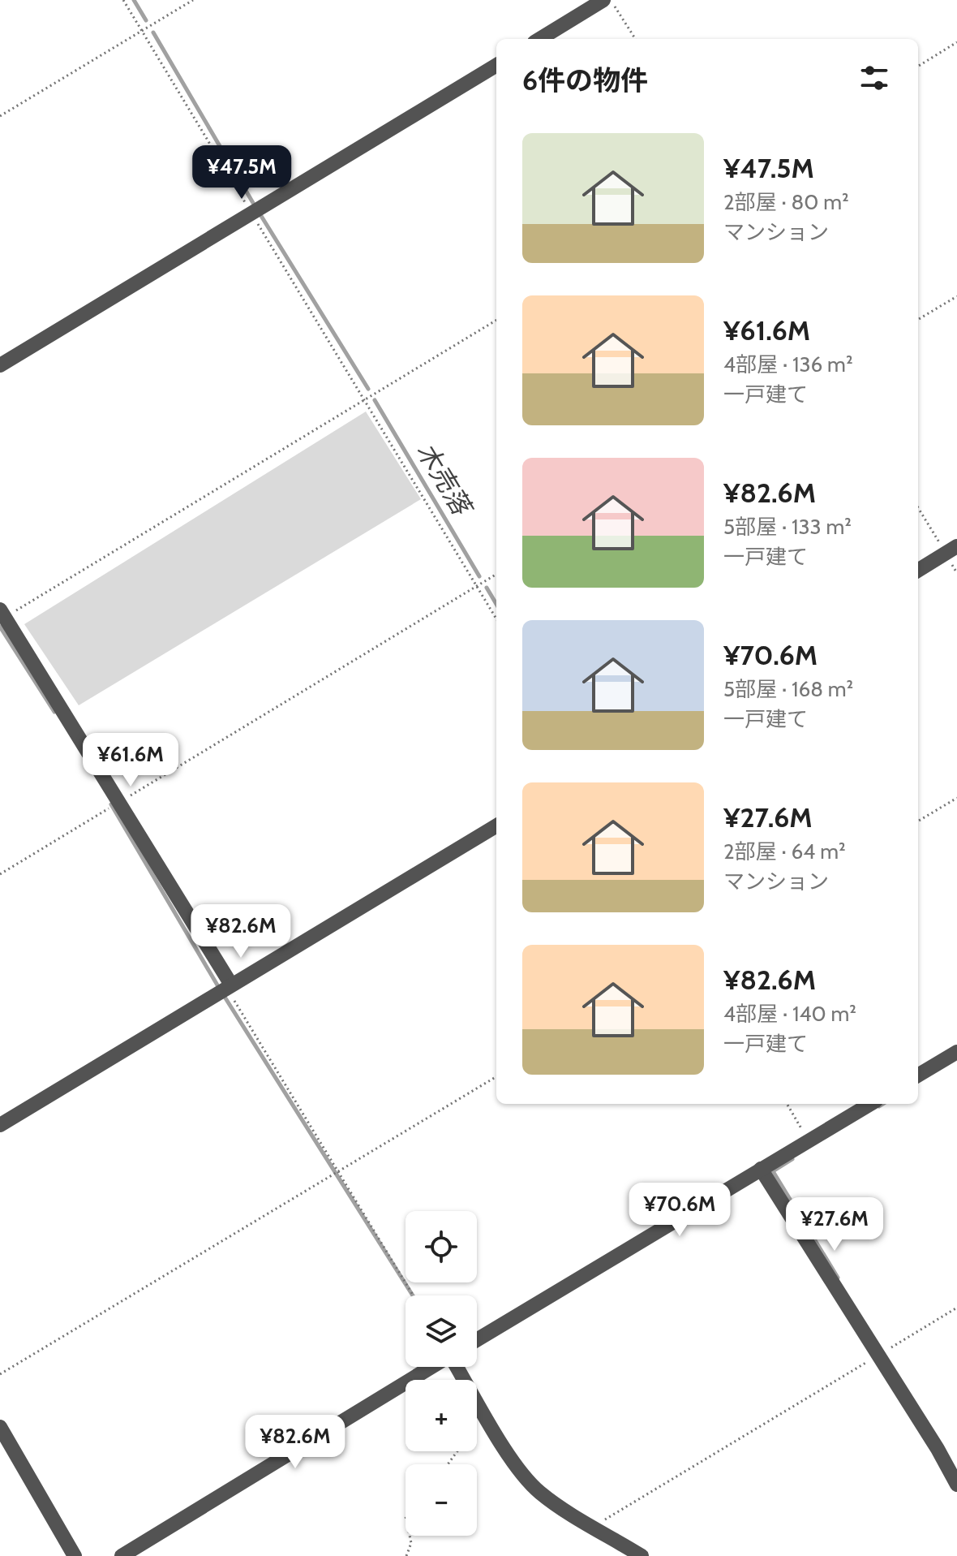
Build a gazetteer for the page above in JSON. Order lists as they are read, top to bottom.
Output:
{
  "water": ["木売落"],
  "page": {
    "heading": "6件の物件",
    "list": [
      {
        "name": "¥47.5M",
        "note": "2部屋 · 80 m² · マンション"
      },
      {
        "name": "¥61.6M",
        "note": "4部屋 · 136 m² · 一戸建て"
      },
      {
        "name": "¥82.6M",
        "note": "5部屋 · 133 m² · 一戸建て"
      },
      {
        "name": "¥70.6M",
        "note": "5部屋 · 168 m² · 一戸建て"
      },
      {
        "name": "¥27.6M",
        "note": "2部屋 · 64 m² · マンション"
      },
      {
        "name": "¥82.6M",
        "note": "4部屋 · 140 m² · 一戸建て"
      }
    ],
    "price": [
      "¥47.5M",
      "¥61.6M",
      "¥82.6M",
      "¥70.6M",
      "¥27.6M",
      "¥82.6M"
    ],
    "map_buttons": ["+", "−"]
  }
}
